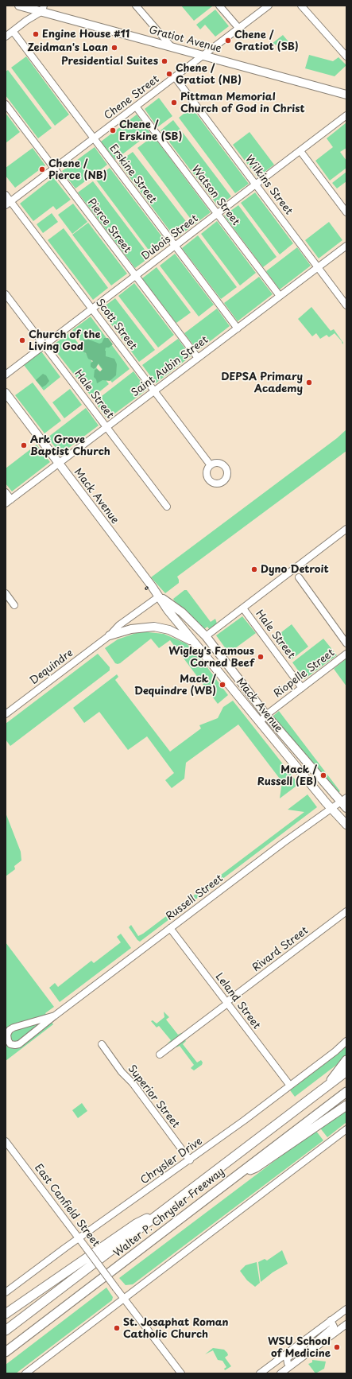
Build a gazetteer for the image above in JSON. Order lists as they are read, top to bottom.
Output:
{
  "streets": {
    "highway": ["Walter P. Chrysler Freeway"],
    "main road": ["Gratiot Avenue", "Mack Avenue"],
    "street": [
      "Chene Street",
      "Erskine Street",
      "Wilkins Street",
      "Watson Street",
      "Pierce Street",
      "Dubois Street",
      "Scott Street",
      "Saint Aubin Street",
      "Hale Street",
      "Dequindre",
      "Riopelle Street",
      "Russell Street",
      "Rivard Street",
      "Leland Street",
      "Superior Street",
      "Chrysler Drive",
      "East Canfield Street"
    ]
  },
  "crossings": [
    ["Gratiot Avenue", "Chene Street"],
    ["Chene Street", "Erskine Street"],
    ["Chene Street", "Wilkins Street"],
    ["Chene Street", "Watson Street"],
    ["Chene Street", "Pierce Street"],
    ["Chene Street", "Scott Street"],
    ["Erskine Street", "Dubois Street"],
    ["Erskine Street", "Saint Aubin Street"],
    ["Wilkins Street", "Dubois Street"],
    ["Wilkins Street", "Saint Aubin Street"],
    ["Watson Street", "Dubois Street"],
    ["Watson Street", "Saint Aubin Street"],
    ["Pierce Street", "Dubois Street"],
    ["Pierce Street", "Saint Aubin Street"],
    ["Dubois Street", "Scott Street"],
    ["Dubois Street", "Hale Street"],
    ["Scott Street", "Saint Aubin Street"],
    ["Saint Aubin Street", "Hale Street"],
    ["Saint Aubin Street", "Mack Avenue"],
    ["Hale Street", "Riopelle Street"],
    ["Mack Avenue", "Dequindre"],
    ["Mack Avenue", "Riopelle Street"],
    ["Mack Avenue", "Russell Street"],
    ["Russell Street", "Leland Street"],
    ["Rivard Street", "Leland Street"],
    ["Leland Street", "Chrysler Drive"],
    ["Superior Street", "Chrysler Drive"],
    ["Chrysler Drive", "East Canfield Street"]
  ],
  "places": [
    "Engine House #11",
    "Chene / Gratiot (SB)",
    "Zeidman's Loan",
    "Presidential Suites",
    "Chene / Gratiot (NB)",
    "Pittman Memorial Church of God in Christ",
    "Chene / Erskine (SB)",
    "Chene / Pierce (NB)",
    "Church of the Living God",
    "DEPSA Primary Academy",
    "Ark Grove Baptist Church",
    "Dyno Detroit",
    "Wigley's Famous Corned Beef",
    "Mack / Dequindre (WB)",
    "Mack / Russell (EB)",
    "St. Josaphat Roman Catholic Church",
    "WSU School of Medicine"
  ]
}
